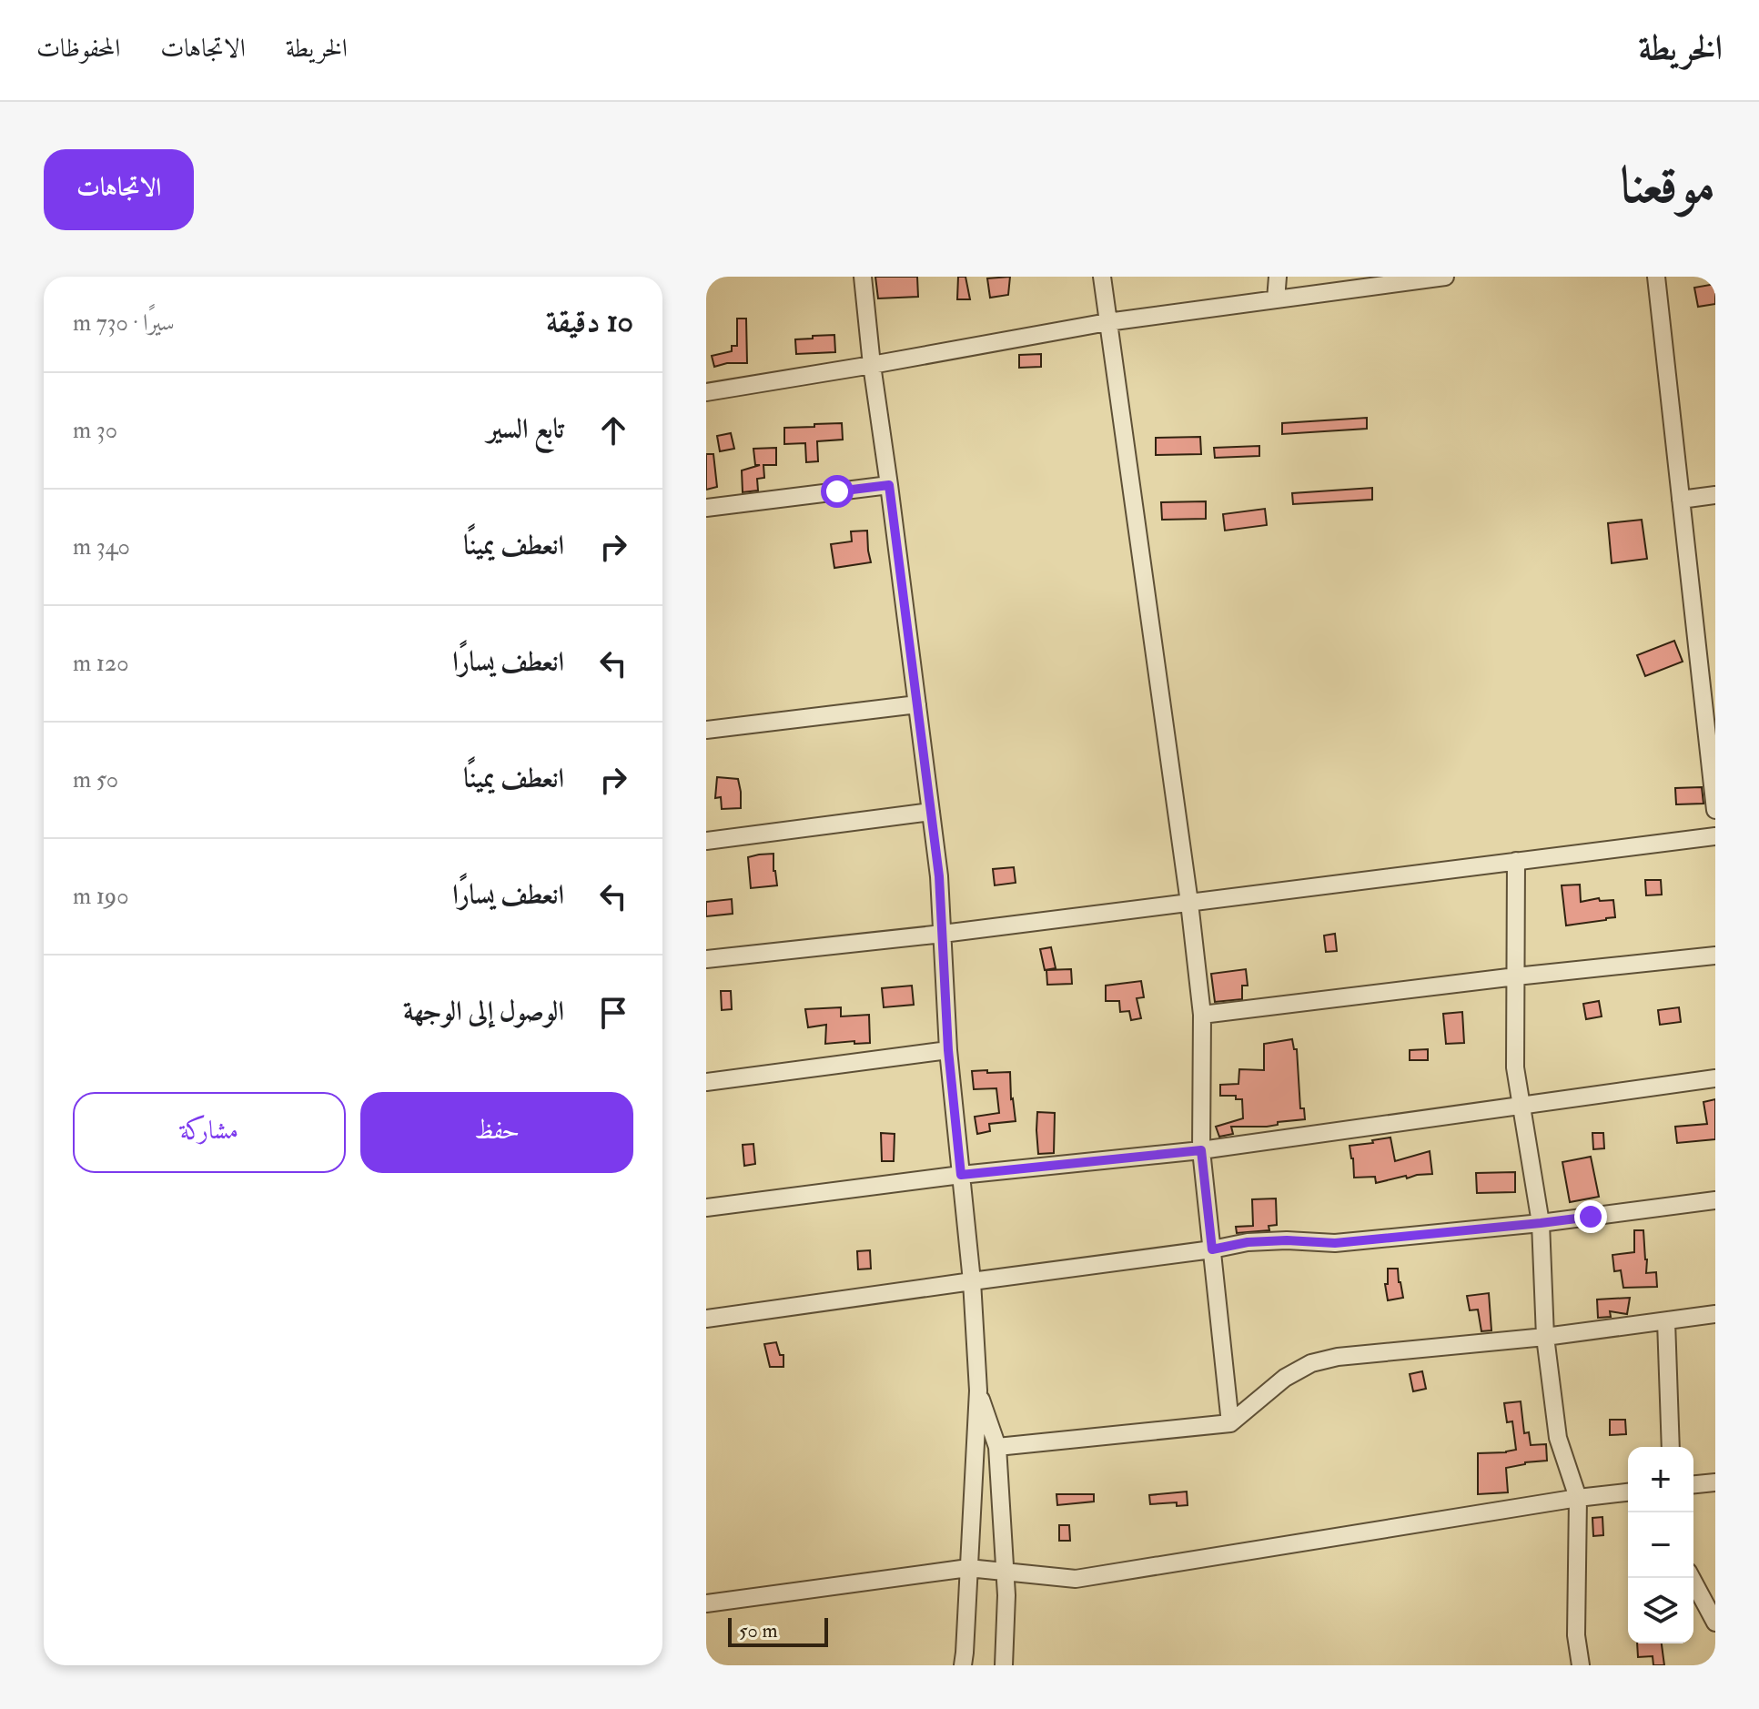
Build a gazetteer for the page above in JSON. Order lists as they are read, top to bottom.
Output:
{
  "scale_bar": "50 m",
  "page": {
    "header": "الخريطة",
    "nav": ["الخريطة", "الاتجاهات", "المحفوظات"],
    "title": "موقعنا",
    "buttons": [
      "الاتجاهات",
      ["حفظ", "مشاركة"]
    ],
    "heading": ["10 دقيقة", "سيرًا · 730 m"],
    "list": [
      ["تابع السير", "30 m"],
      ["انعطف يمينًا", "340 m"],
      ["انعطف يسارًا", "120 m"],
      ["انعطف يمينًا", "50 m"],
      ["انعطف يسارًا", "190 m"],
      "الوصول إلى الوجهة"
    ],
    "map_buttons": ["+", "−"],
    "scale": "50 m"
  }
}
